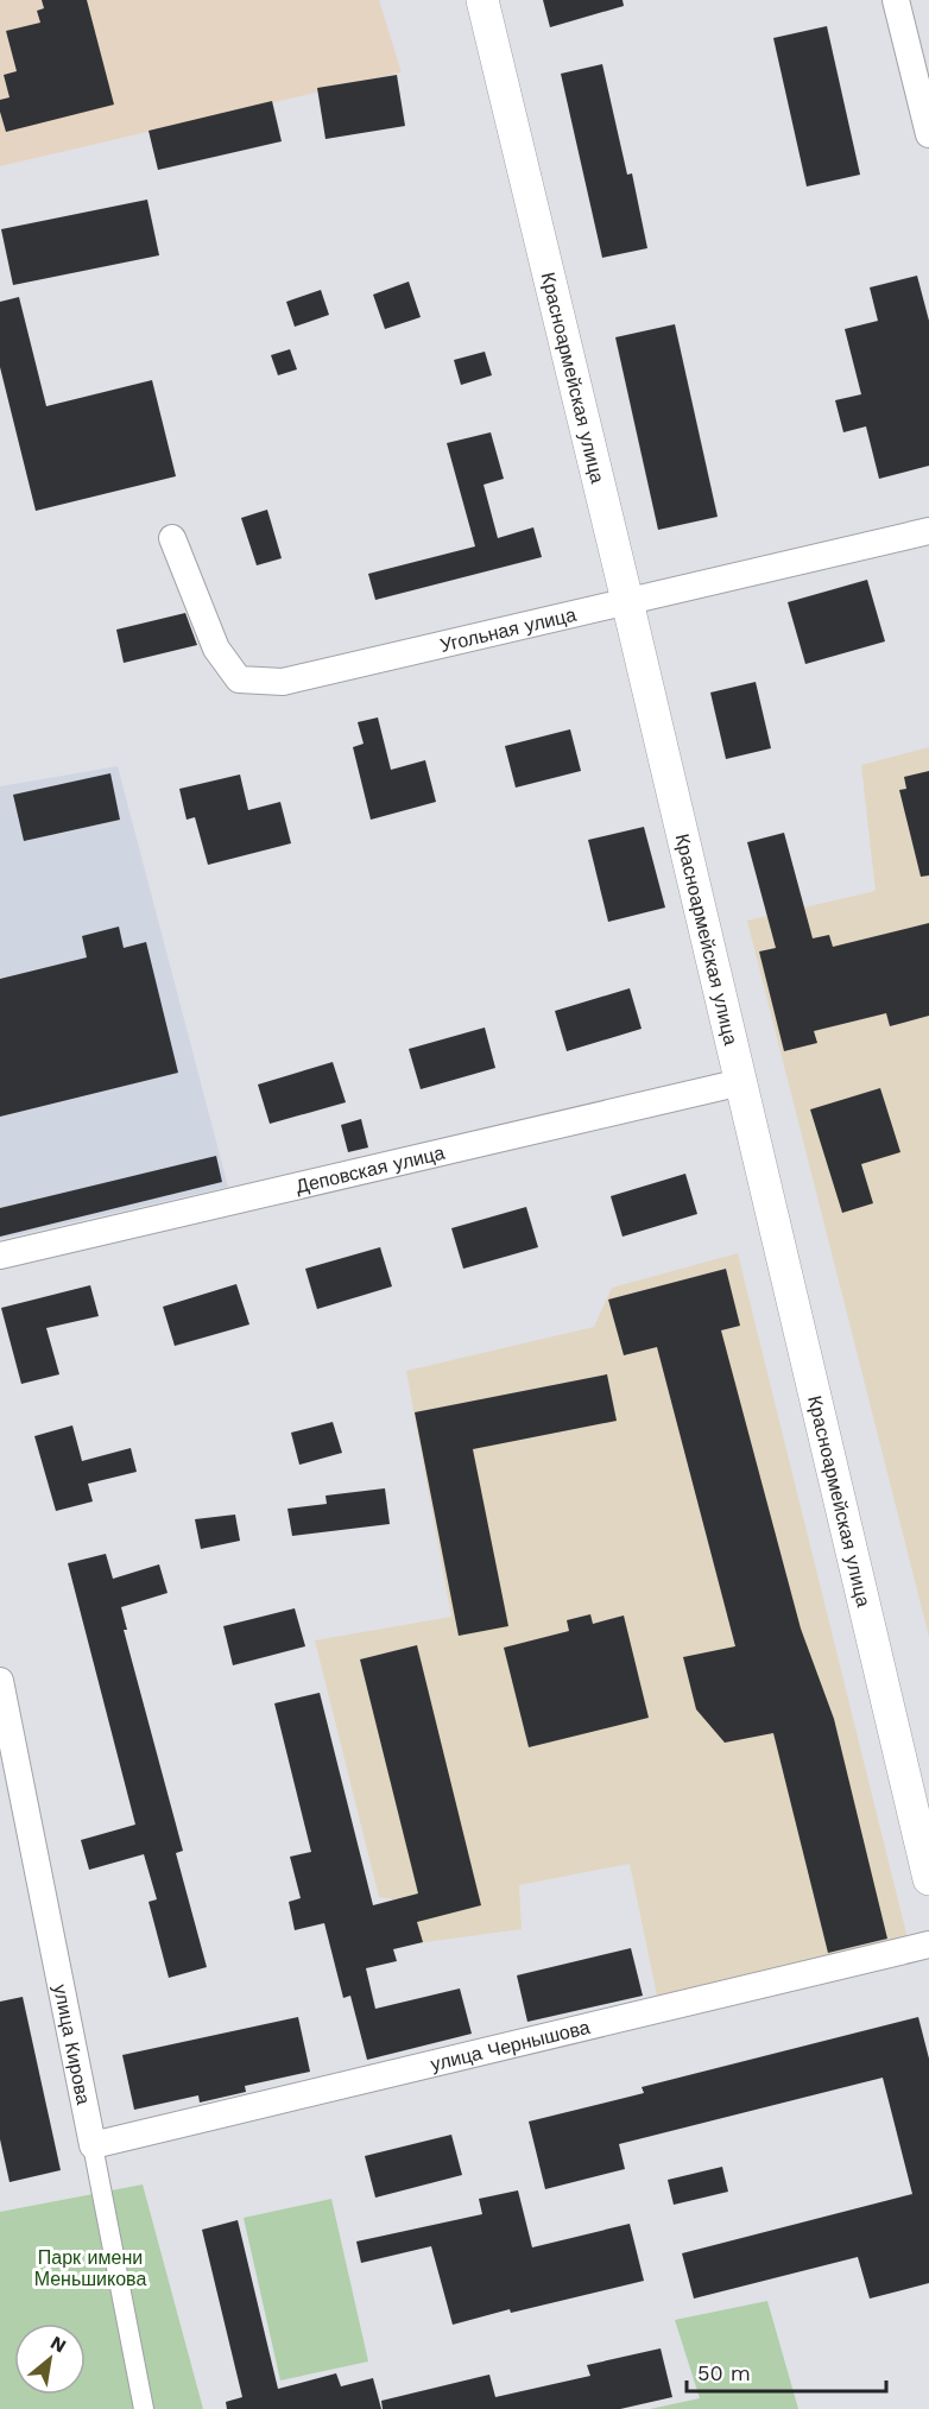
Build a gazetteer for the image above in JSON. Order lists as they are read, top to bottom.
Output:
{
  "streets": {
    "street": [
      "Красноармейская улица",
      "Угольная улица",
      "Деповская улица",
      "улица Кирова",
      "улица Чернышова"
    ]
  },
  "crossings": [
    ["Красноармейская улица", "Угольная улица"],
    ["Красноармейская улица", "Деповская улица"],
    ["улица Кирова", "улица Чернышова"]
  ],
  "parks": ["Парк имени Меньшикова"],
  "scale_bar": "50 m",
  "north": "top right"
}
